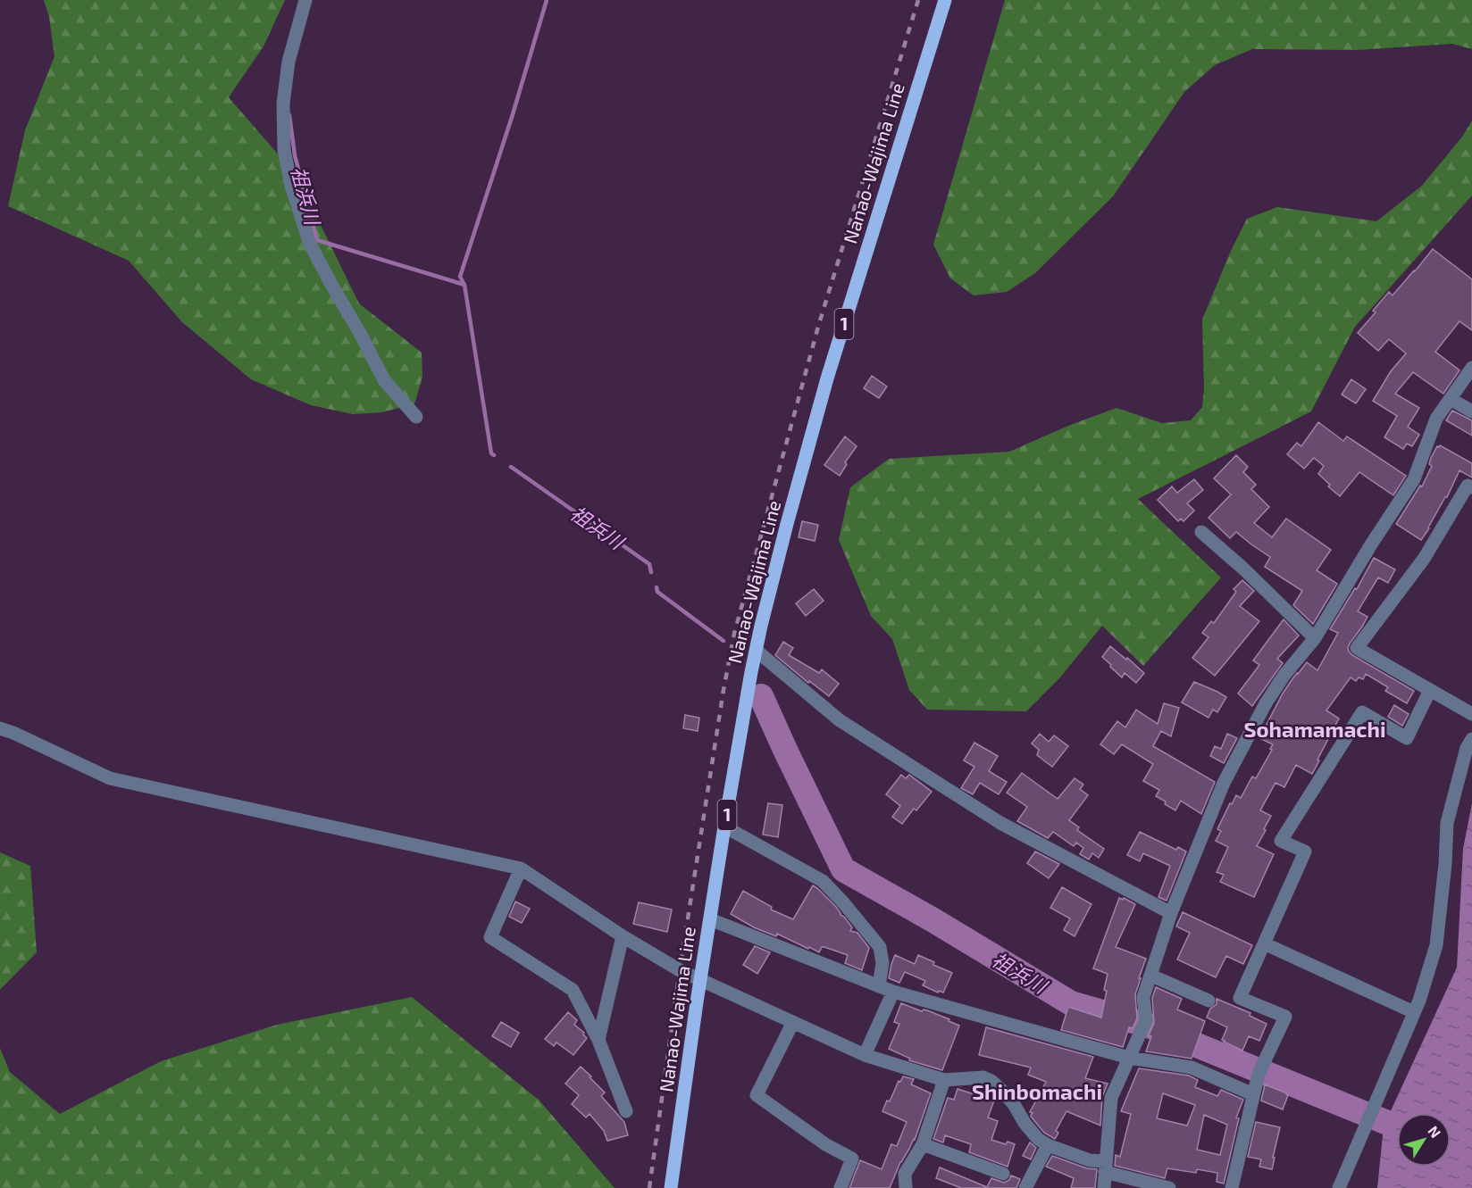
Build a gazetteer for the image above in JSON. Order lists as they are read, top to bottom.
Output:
{
  "streets": {
    "main road": ["Nanao-Wajima Line", "1"]
  },
  "districts": ["Sohamamachi", "Shinbomachi"],
  "water": ["祖浜川"],
  "north": "top right"
}
